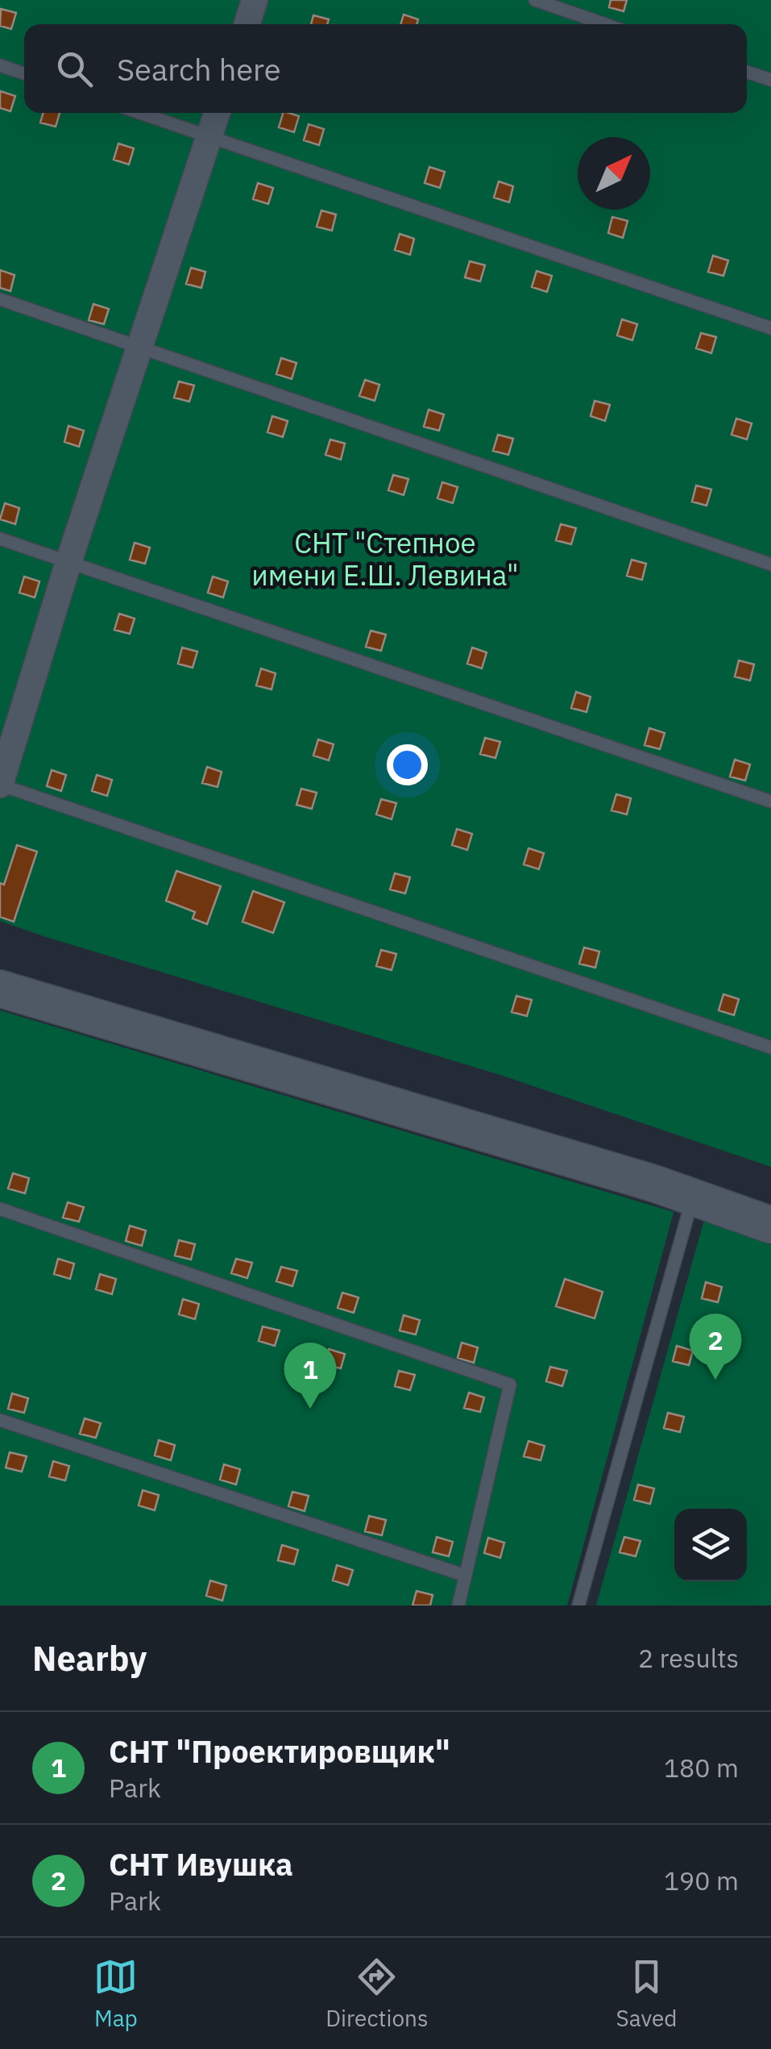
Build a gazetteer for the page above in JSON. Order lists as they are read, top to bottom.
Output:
{
  "parks": ["СНТ \"Степное имени Е.Ш. Левина\""],
  "north": "top right",
  "page": {
    "search": "Search here",
    "pins": ["2", "1"],
    "heading": ["Nearby", "2 results"],
    "list": [
      {
        "mark": "1",
        "name": "СНТ \"Проектировщик\"",
        "note": "Park",
        "value": "180 m"
      },
      {
        "mark": "2",
        "name": "СНТ Ивушка",
        "note": "Park",
        "value": "190 m"
      }
    ],
    "nav": ["Map", "Directions", "Saved"]
  }
}
